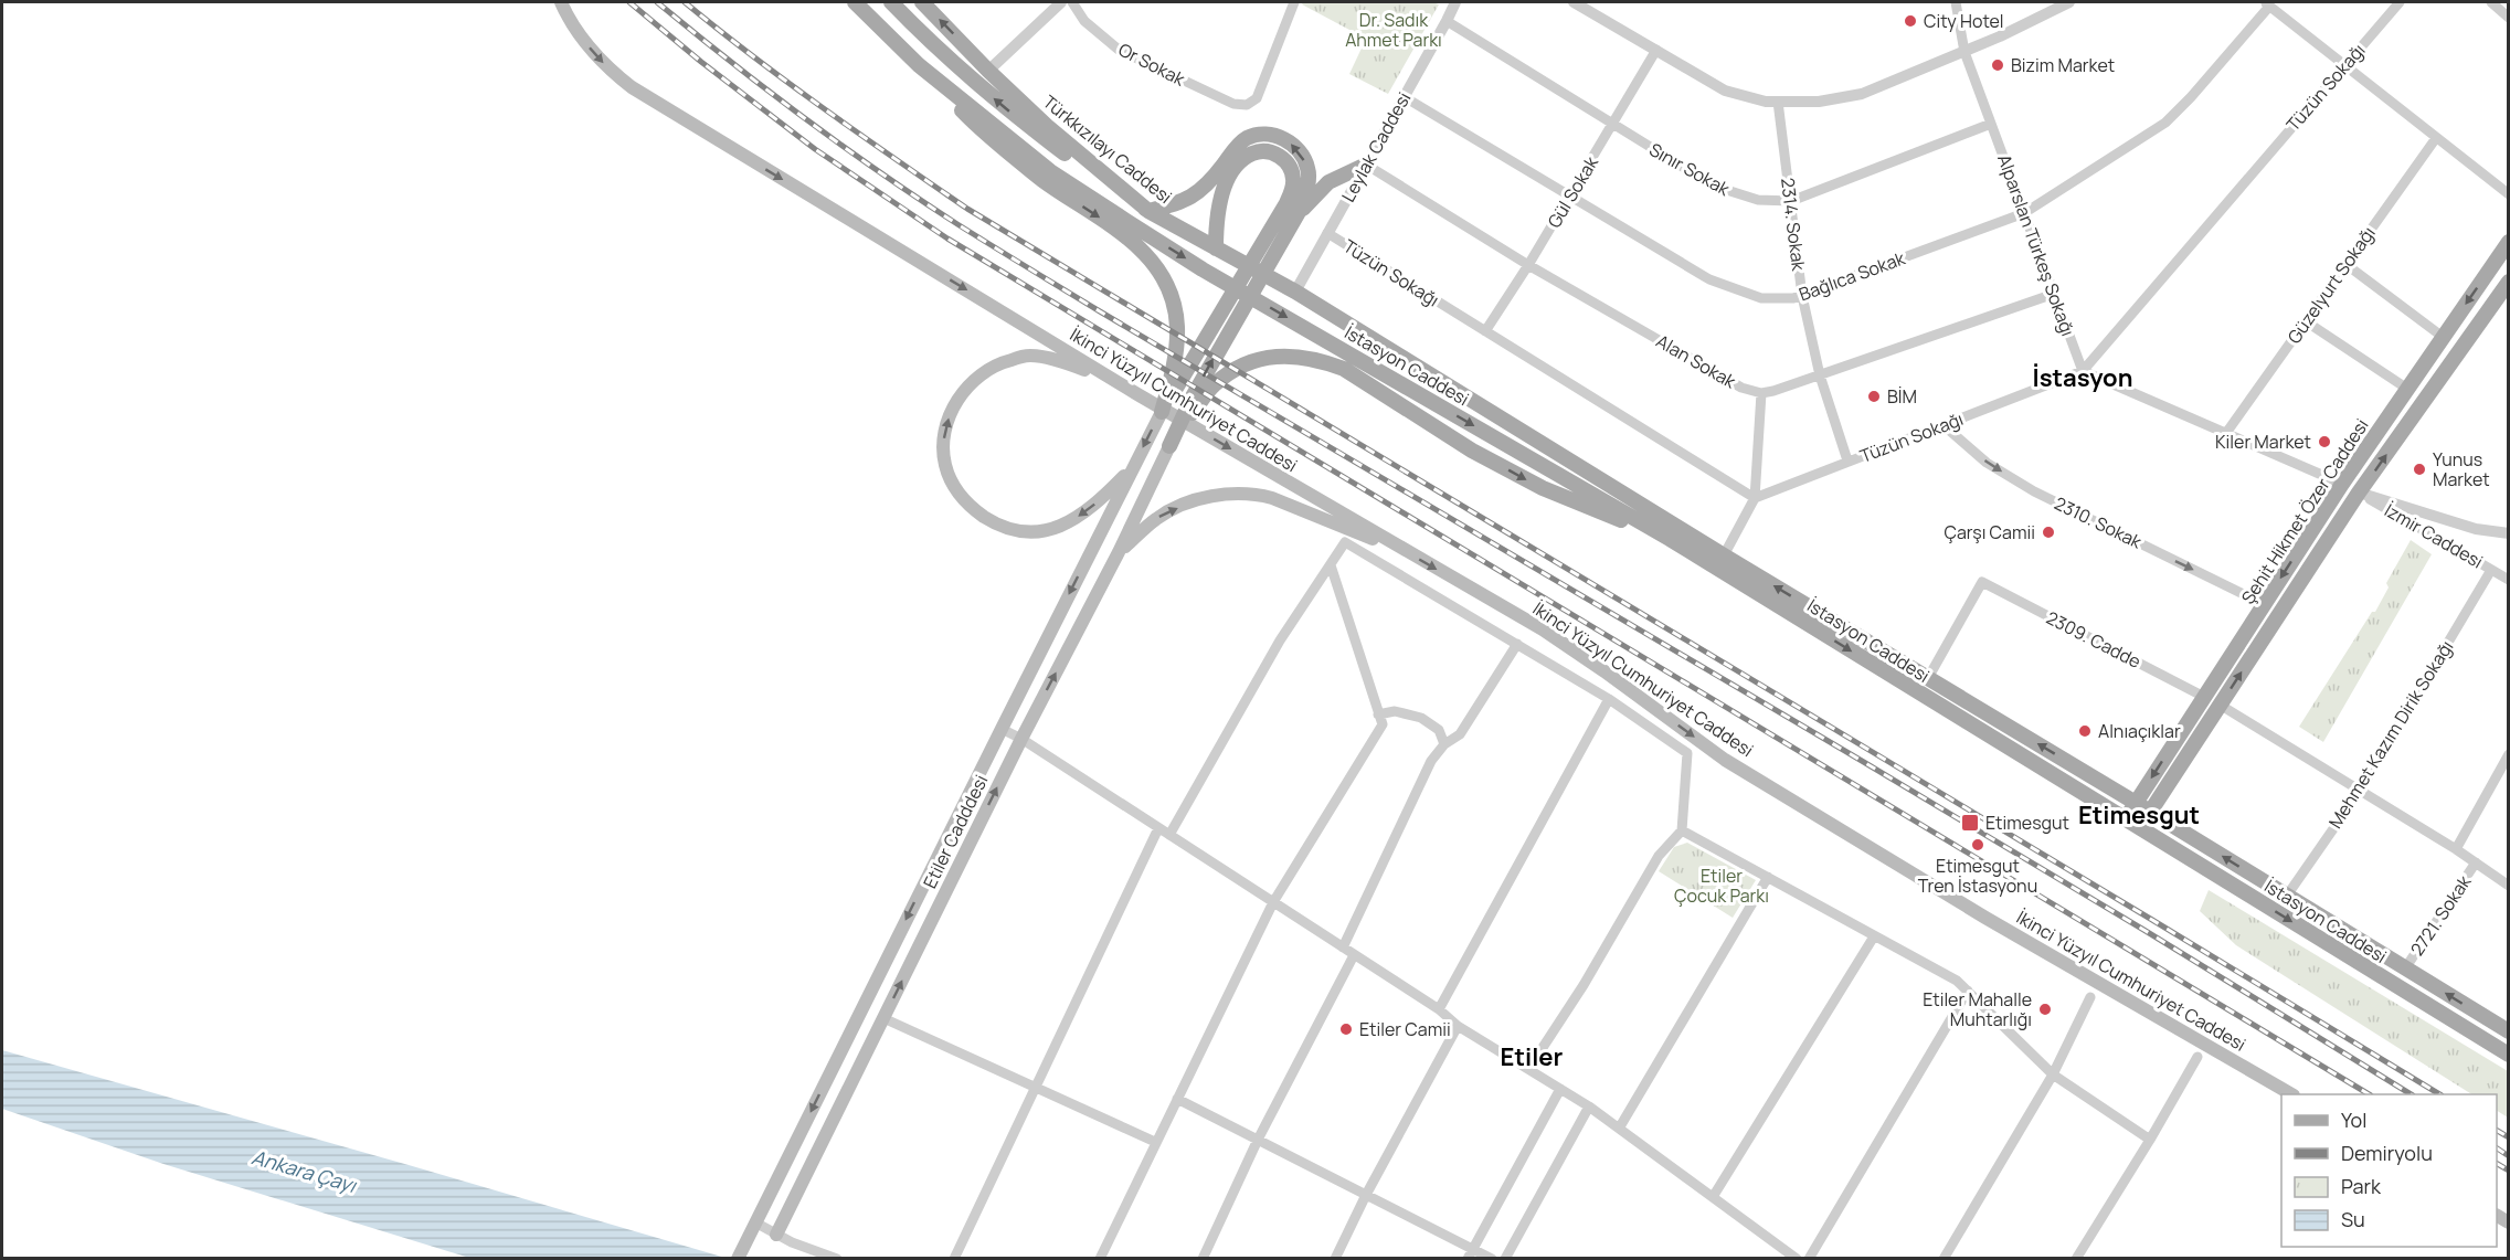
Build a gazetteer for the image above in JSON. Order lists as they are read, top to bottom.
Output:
{
  "streets": {
    "main road": [
      "Türkkızılayı Caddesi",
      "İstasyon Caddesi",
      "İkinci Yüzyıl Cumhuriyet Caddesi",
      "Şehit Hikmet Özer Caddesi",
      "Etiler Cadddesi"
    ],
    "street": [
      "Or Sokak",
      "Tüzün Sokağı",
      "Leylak Caddesi",
      "Sınır Sokak",
      "Gül Sokak",
      "2314. Sokak",
      "Alparslan Türkeş Sokağı",
      "Bağlıca Sokak",
      "Güzelyurt Sokağı",
      "Alan Sokak",
      "2310. Sokak",
      "İzmir Caddesi",
      "2309. Cadde",
      "Mehmet Kazım Dirik Sokağı",
      "2721. Sokak"
    ]
  },
  "crossings": [
    ["Tüzün Sokağı", "Leylak Caddesi"],
    ["Tüzün Sokağı", "Gül Sokak"],
    ["Tüzün Sokağı", "2314. Sokak"],
    ["Tüzün Sokağı", "Alparslan Türkeş Sokağı"],
    ["Tüzün Sokağı", "2310. Sokak"],
    ["Leylak Caddesi", "Türkkızılayı Caddesi"],
    ["Leylak Caddesi", "Sınır Sokak"],
    ["Leylak Caddesi", "Bağlıca Sokak"],
    ["Leylak Caddesi", "Alan Sokak"],
    ["Leylak Caddesi", "İstasyon Caddesi"],
    ["Türkkızılayı Caddesi", "İstasyon Caddesi"],
    ["Sınır Sokak", "Gül Sokak"],
    ["Sınır Sokak", "2314. Sokak"],
    ["Sınır Sokak", "Alparslan Türkeş Sokağı"],
    ["Gül Sokak", "Bağlıca Sokak"],
    ["Gül Sokak", "Alan Sokak"],
    ["2314. Sokak", "Bağlıca Sokak"],
    ["Alparslan Türkeş Sokağı", "Bağlıca Sokak"],
    ["İstasyon Caddesi", "Şehit Hikmet Özer Caddesi"],
    ["İstasyon Caddesi", "2309. Cadde"],
    ["İstasyon Caddesi", "Mehmet Kazım Dirik Sokağı"],
    ["İstasyon Caddesi", "2721. Sokak"],
    ["Şehit Hikmet Özer Caddesi", "2310. Sokak"],
    ["Şehit Hikmet Özer Caddesi", "İzmir Caddesi"],
    ["Şehit Hikmet Özer Caddesi", "2309. Cadde"],
    ["İzmir Caddesi", "Mehmet Kazım Dirik Sokağı"]
  ],
  "one_way": ["İkinci Yüzyıl Cumhuriyet Caddesi", "2310. Sokak"],
  "districts": ["İstasyon", "Etimesgut", "Etiler"],
  "water": ["Ankara Çayı"],
  "parks": ["Dr. Sadık Ahmet Parkı", "Etiler Çocuk Parkı"],
  "places": {
    "other": [
      "City Hotel",
      "Bizim Market",
      "BİM",
      "Kiler Market",
      "Yunus Market",
      "Çarşı Camii",
      "Alnıaçıklar",
      "Etimesgut Tren İstasyonu",
      "Etiler Mahalle Muhtarlığı",
      "Etiler Camii"
    ],
    "transit": ["Etimesgut"]
  },
  "legend": [
    "Yol",
    "Demiryolu",
    "Park",
    "Su"
  ]
}
